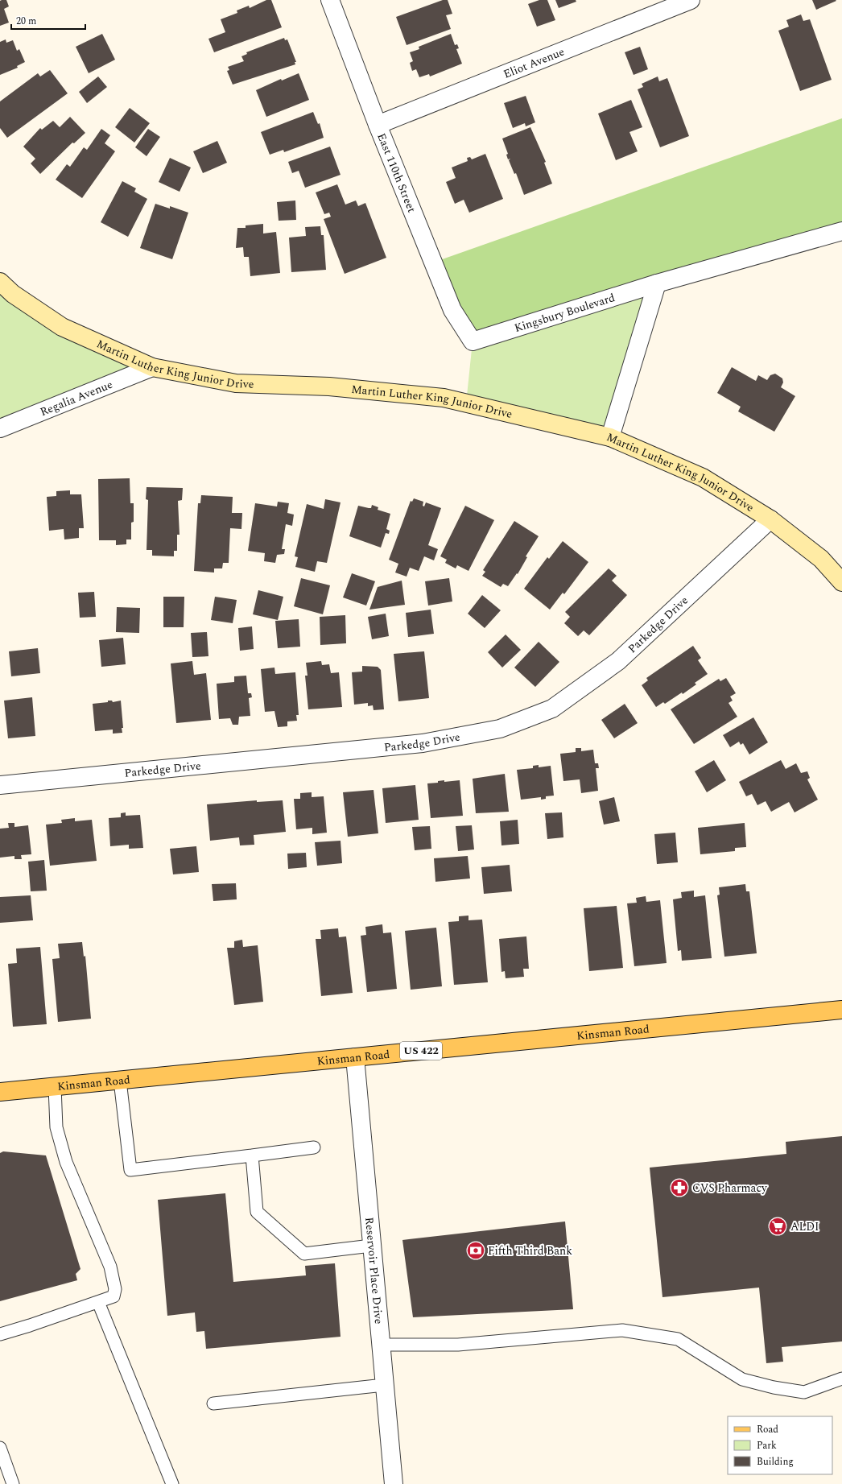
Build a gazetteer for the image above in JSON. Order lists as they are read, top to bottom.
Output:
{
  "streets": {
    "main road": ["Kinsman Road", "US 422"],
    "street": [
      "Eliot Avenue",
      "East 110th Street",
      "Kingsbury Boulevard",
      "Martin Luther King Junior Drive",
      "Regalia Avenue",
      "Parkedge Drive",
      "Reservoir Place Drive"
    ]
  },
  "crossings": [
    ["Eliot Avenue", "East 110th Street"],
    ["East 110th Street", "Kingsbury Boulevard"],
    ["Martin Luther King Junior Drive", "Regalia Avenue"],
    ["Martin Luther King Junior Drive", "Parkedge Drive"],
    ["Kinsman Road", "Reservoir Place Drive"]
  ],
  "places": {
    "pharmacy": ["CVS Pharmacy"],
    "supermarket": ["ALDI"],
    "bank": ["Fifth Third Bank"]
  },
  "legend": ["Road", "Park", "Building"],
  "scale_bar": "20 m"
}
